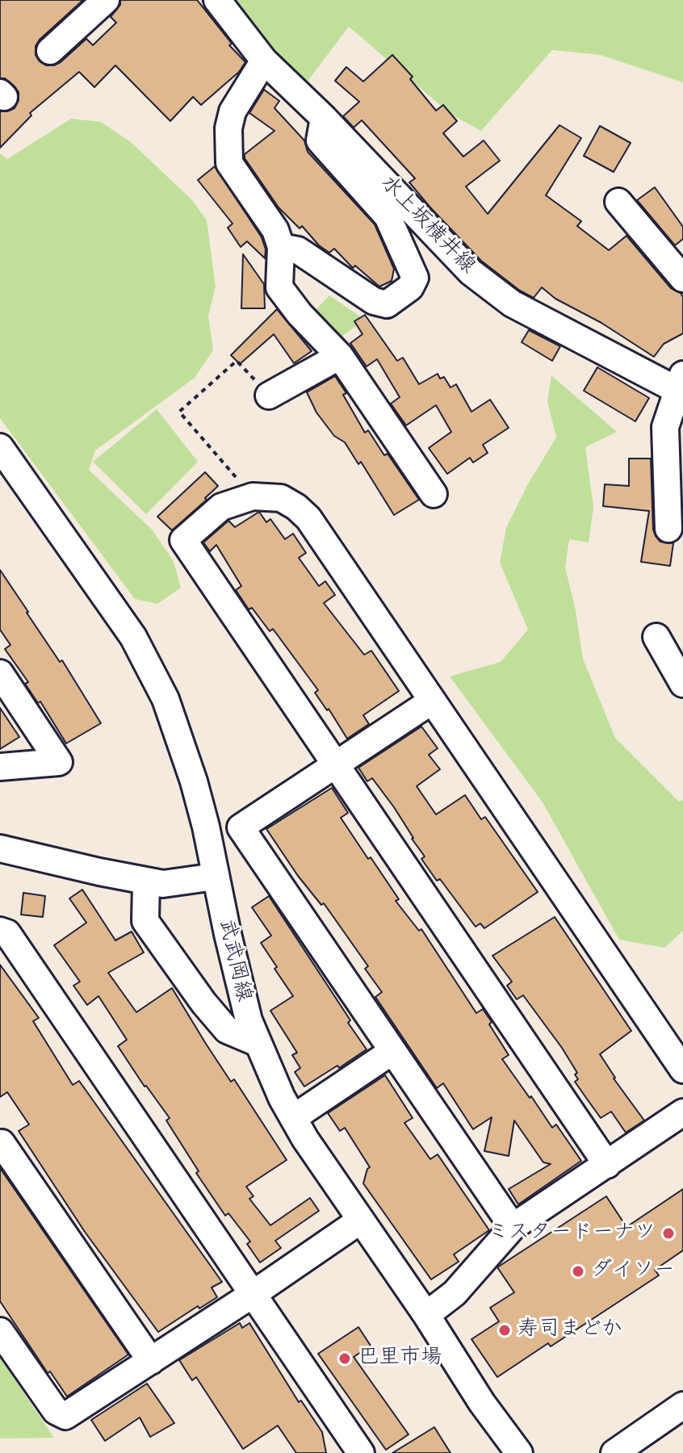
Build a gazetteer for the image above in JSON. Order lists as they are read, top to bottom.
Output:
{
  "streets": {
    "street": ["水上坂横井線", "武武岡線"]
  },
  "places": [
    "ミスタードーナツ",
    "ダイソー",
    "寿司まどか",
    "巴里市場"
  ]
}
